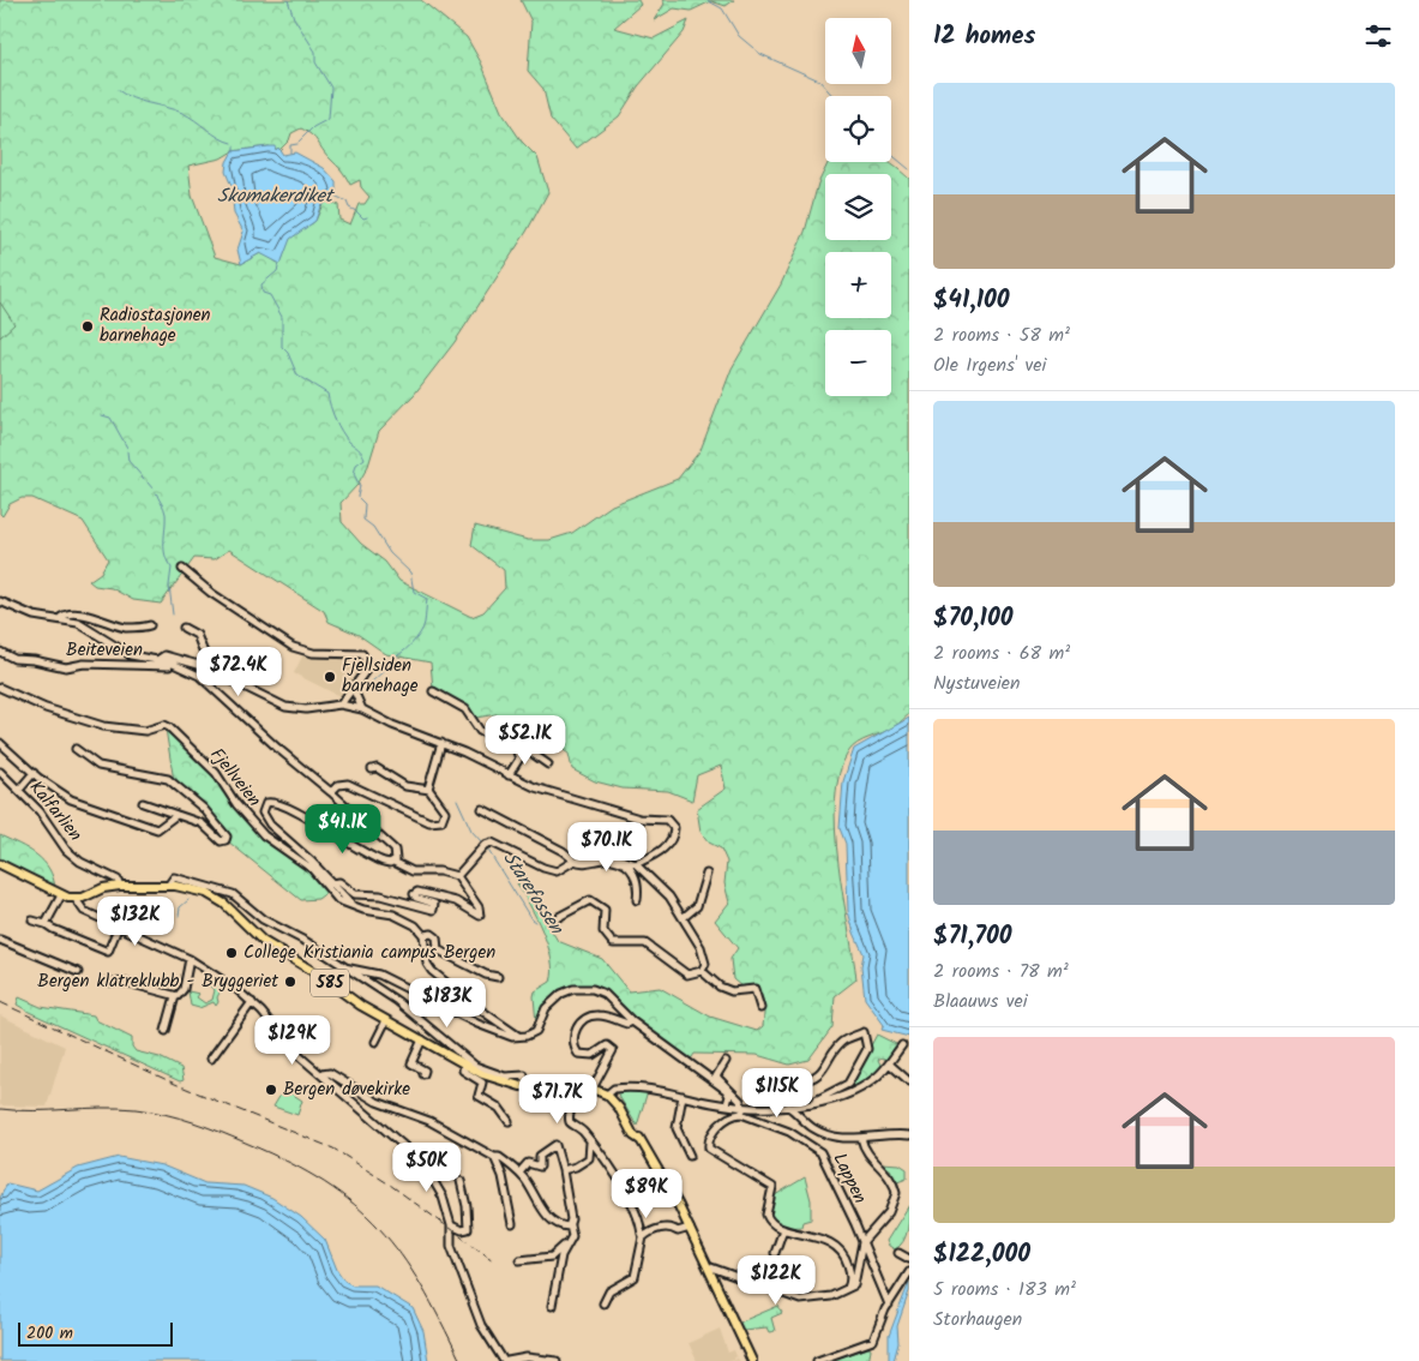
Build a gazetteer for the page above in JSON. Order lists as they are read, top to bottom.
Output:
{
  "streets": {
    "main road": ["585"],
    "street": [
      "Beiteveien",
      "Fjellveien",
      "Kalfarlien",
      "Lappen"
    ]
  },
  "crossings": [
    ["Kalfarlien", "585"]
  ],
  "water": ["Skomakerdiket", "Starefossen"],
  "places": [
    "Radiostasjonen barnehage",
    "Fjellsiden barnehage",
    "College Kristiania campus Bergen",
    "Bergen klatreklubb - Bryggeriet",
    "Bergen døvekirke"
  ],
  "scale_bar": "200 m",
  "north": "top",
  "page": {
    "heading": "12 homes",
    "map_buttons": ["+", "−"],
    "list": [
      {
        "name": "$41,100",
        "note": "2 rooms · 58 m² · Ole Irgens' vei"
      },
      {
        "name": "$70,100",
        "note": "2 rooms · 68 m² · Nystuveien"
      },
      {
        "name": "$71,700",
        "note": "2 rooms · 78 m² · Blaauws vei"
      },
      {
        "name": "$122,000",
        "note": "5 rooms · 183 m² · Storhaugen"
      }
    ],
    "price": [
      "$72.4K",
      "$52.1K",
      "$41.1K",
      "$70.1K",
      "$132K",
      "$183K",
      "$129K",
      "$115K",
      "$71.7K",
      "$50K",
      "$89K",
      "$122K"
    ],
    "scale": "200 m"
  }
}
